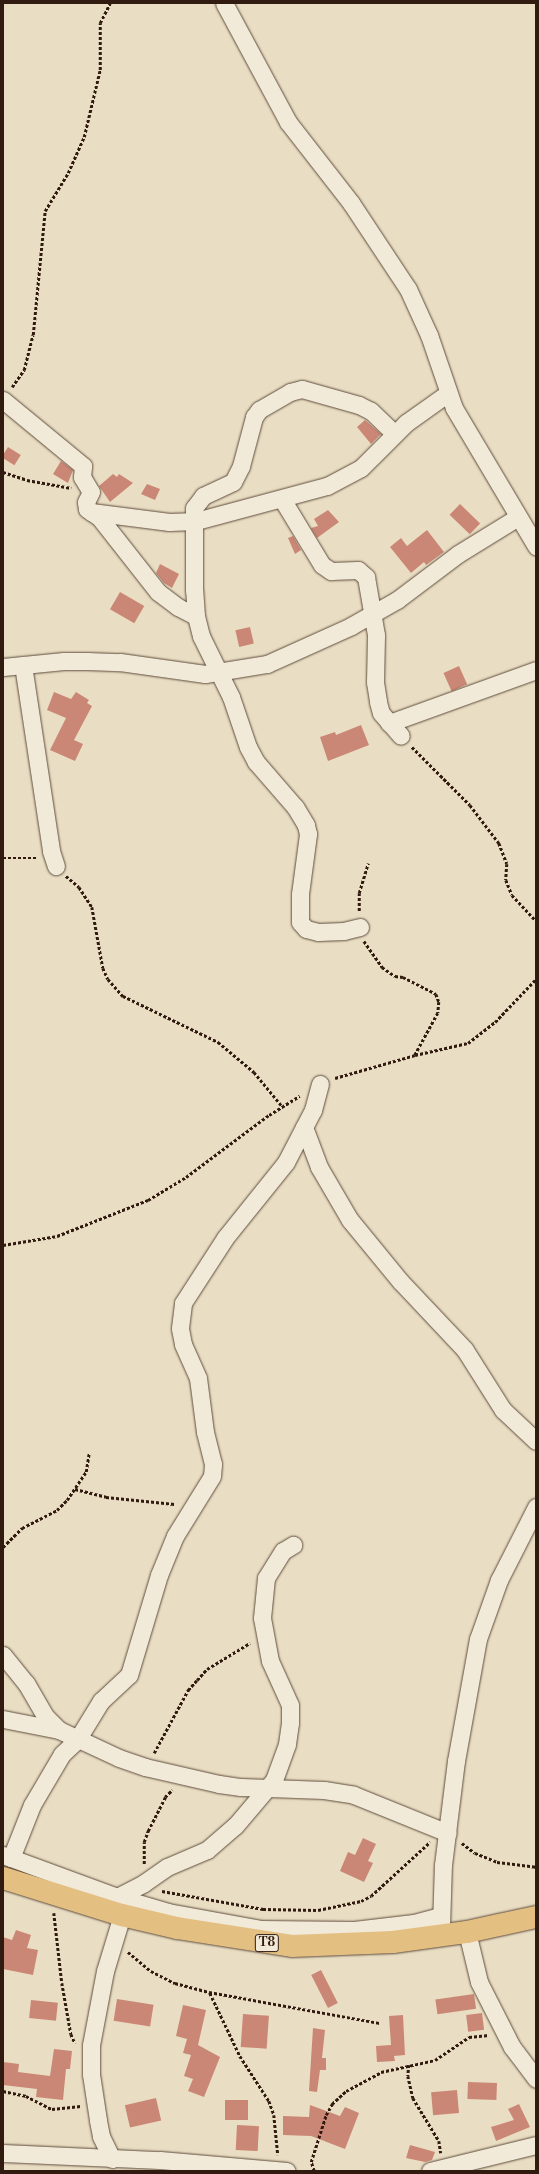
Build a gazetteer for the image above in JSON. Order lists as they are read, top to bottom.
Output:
{
  "streets": {
    "highway": ["T8"]
  }
}
